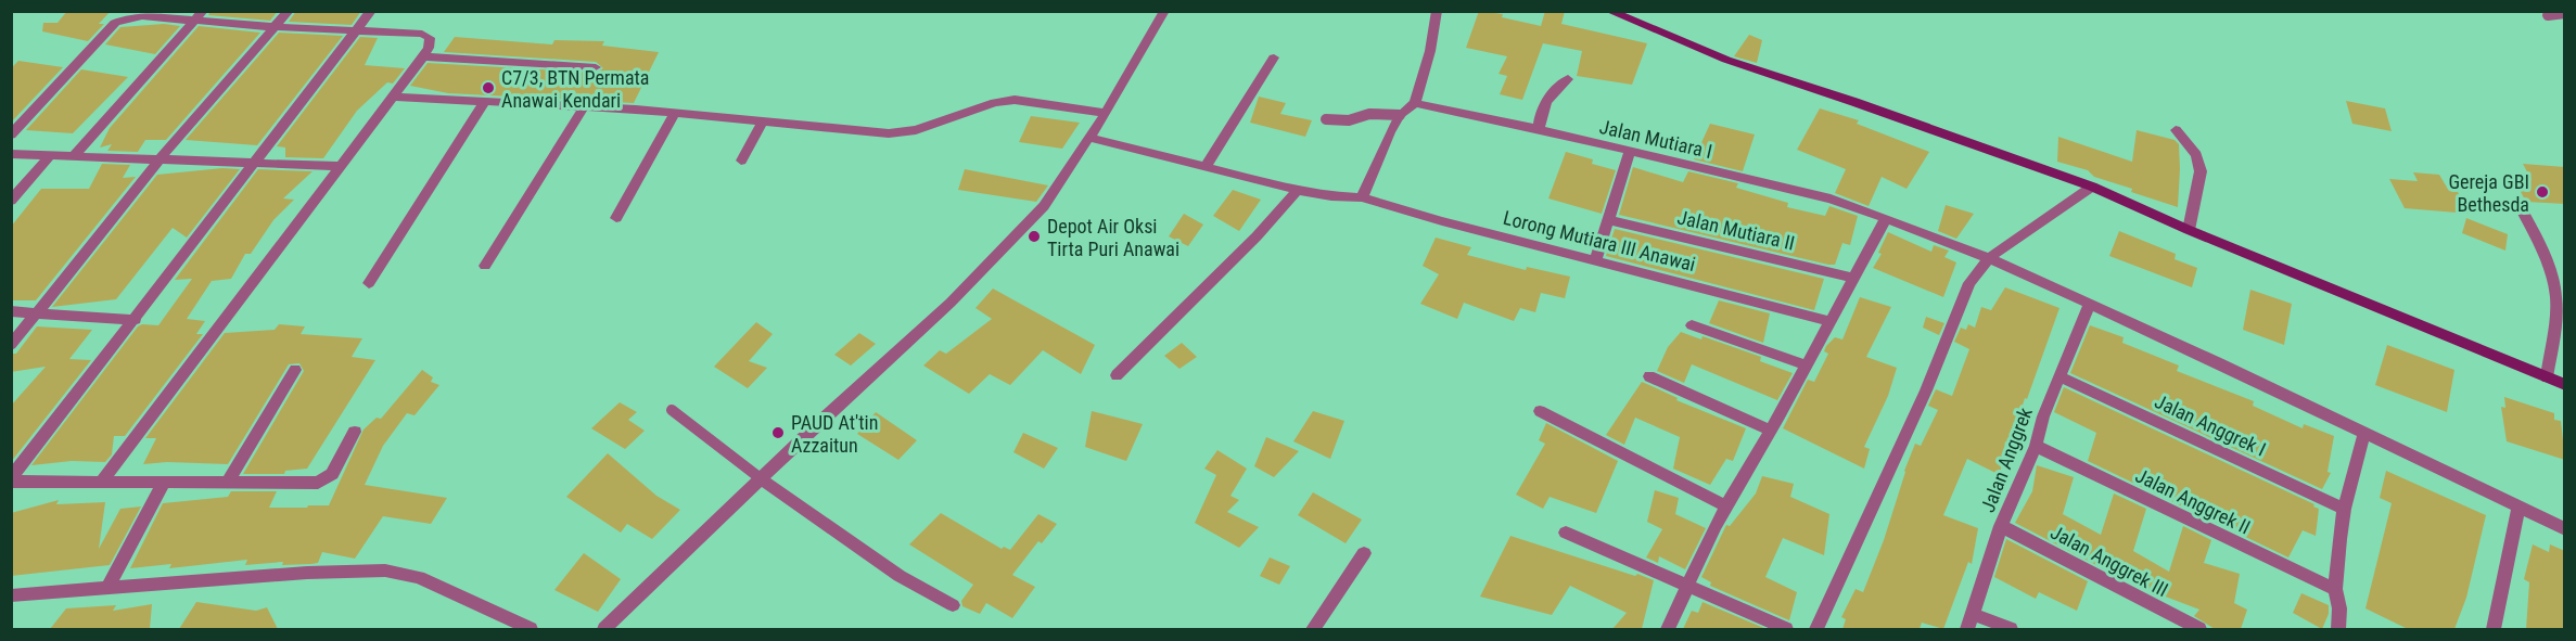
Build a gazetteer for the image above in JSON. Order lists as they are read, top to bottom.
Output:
{
  "streets": {
    "street": [
      "Jalan Mutiara I",
      "Jalan Mutiara II",
      "Lorong Mutiara III Anawai",
      "Jalan Anggrek I",
      "Jalan Anggrek",
      "Jalan Anggrek II",
      "Jalan Anggrek III"
    ]
  },
  "crossings": [
    ["Jalan Mutiara I", "Jalan Anggrek"],
    ["Jalan Anggrek I", "Jalan Anggrek"],
    ["Jalan Anggrek", "Jalan Anggrek II"],
    ["Jalan Anggrek", "Jalan Anggrek III"]
  ],
  "places": [
    "C7/3, BTN Permata Anawai Kendari",
    "Gereja GBI Bethesda",
    "Depot Air Oksi Tirta Puri Anawai",
    "PAUD At'tin Azzaitun"
  ]
}
